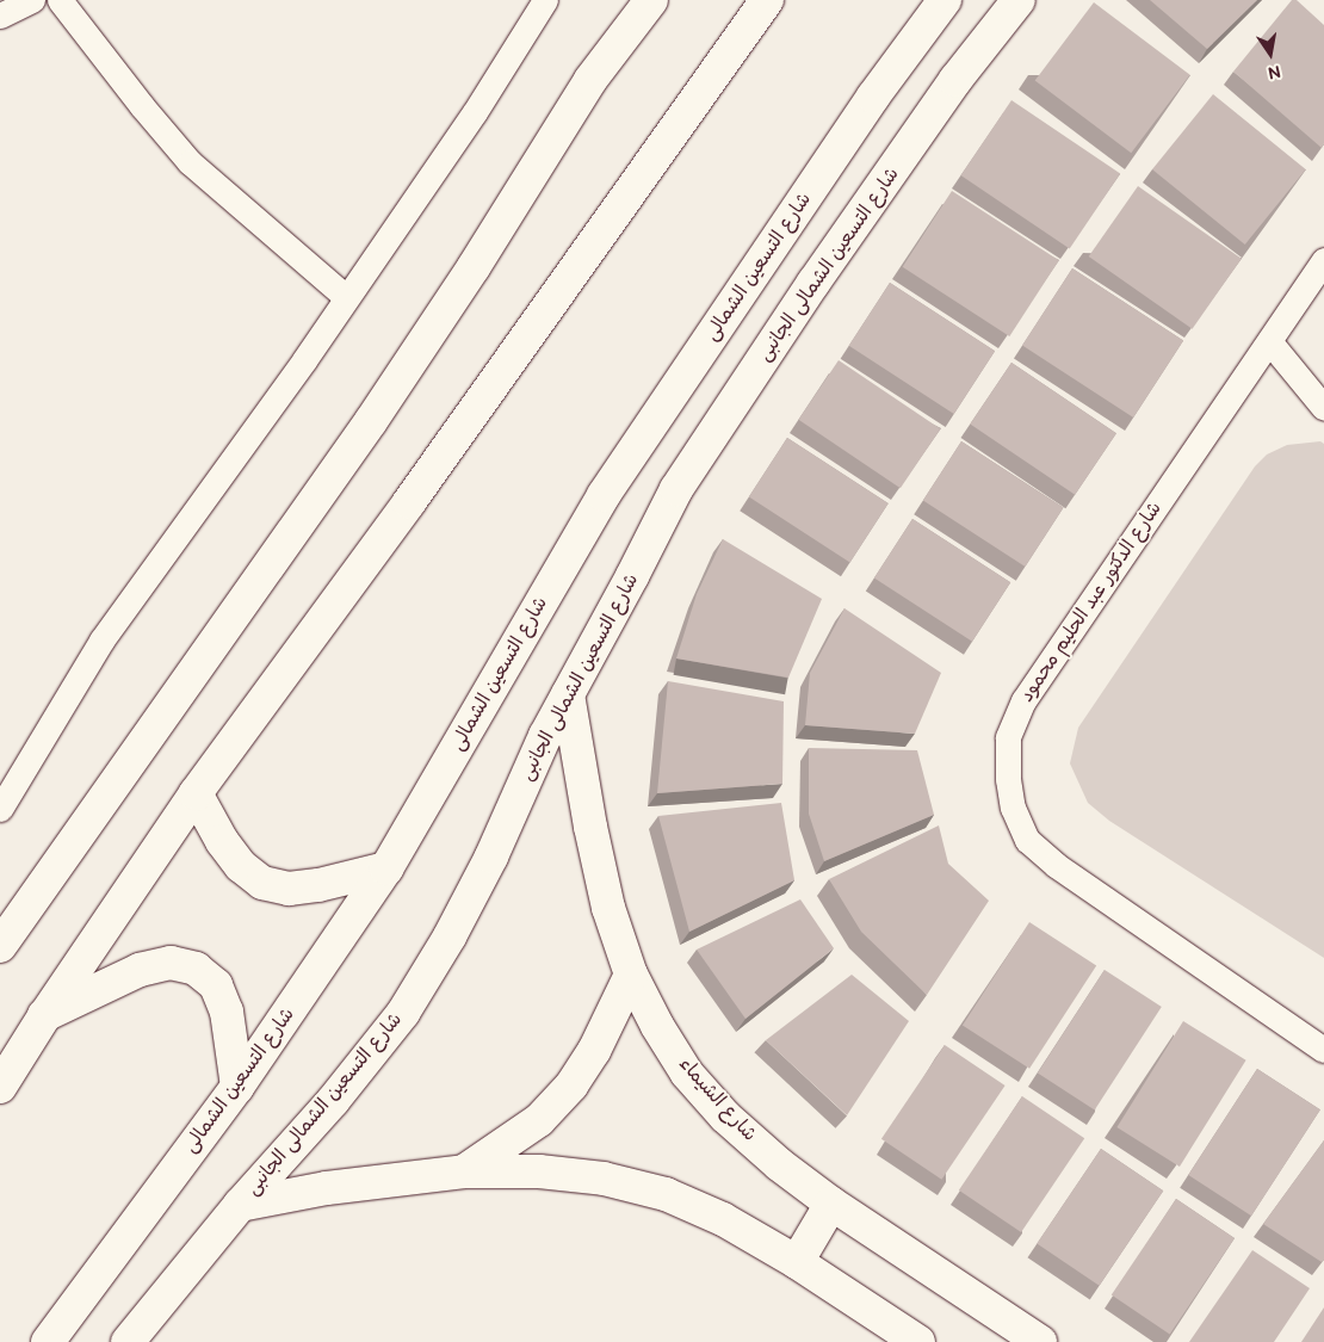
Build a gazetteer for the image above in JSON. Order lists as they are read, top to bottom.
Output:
{
  "streets": {
    "street": [
      "شارع التسعين الشمالى الجانبى",
      "شارع التسعين الشمالى",
      "شارع الدكتور عبد الحليم محمود",
      "شارع الشيماء"
    ]
  },
  "crossings": [
    ["شارع التسعين الشمالى الجانبى", "شارع الشيماء"]
  ],
  "north": "bottom"
}
